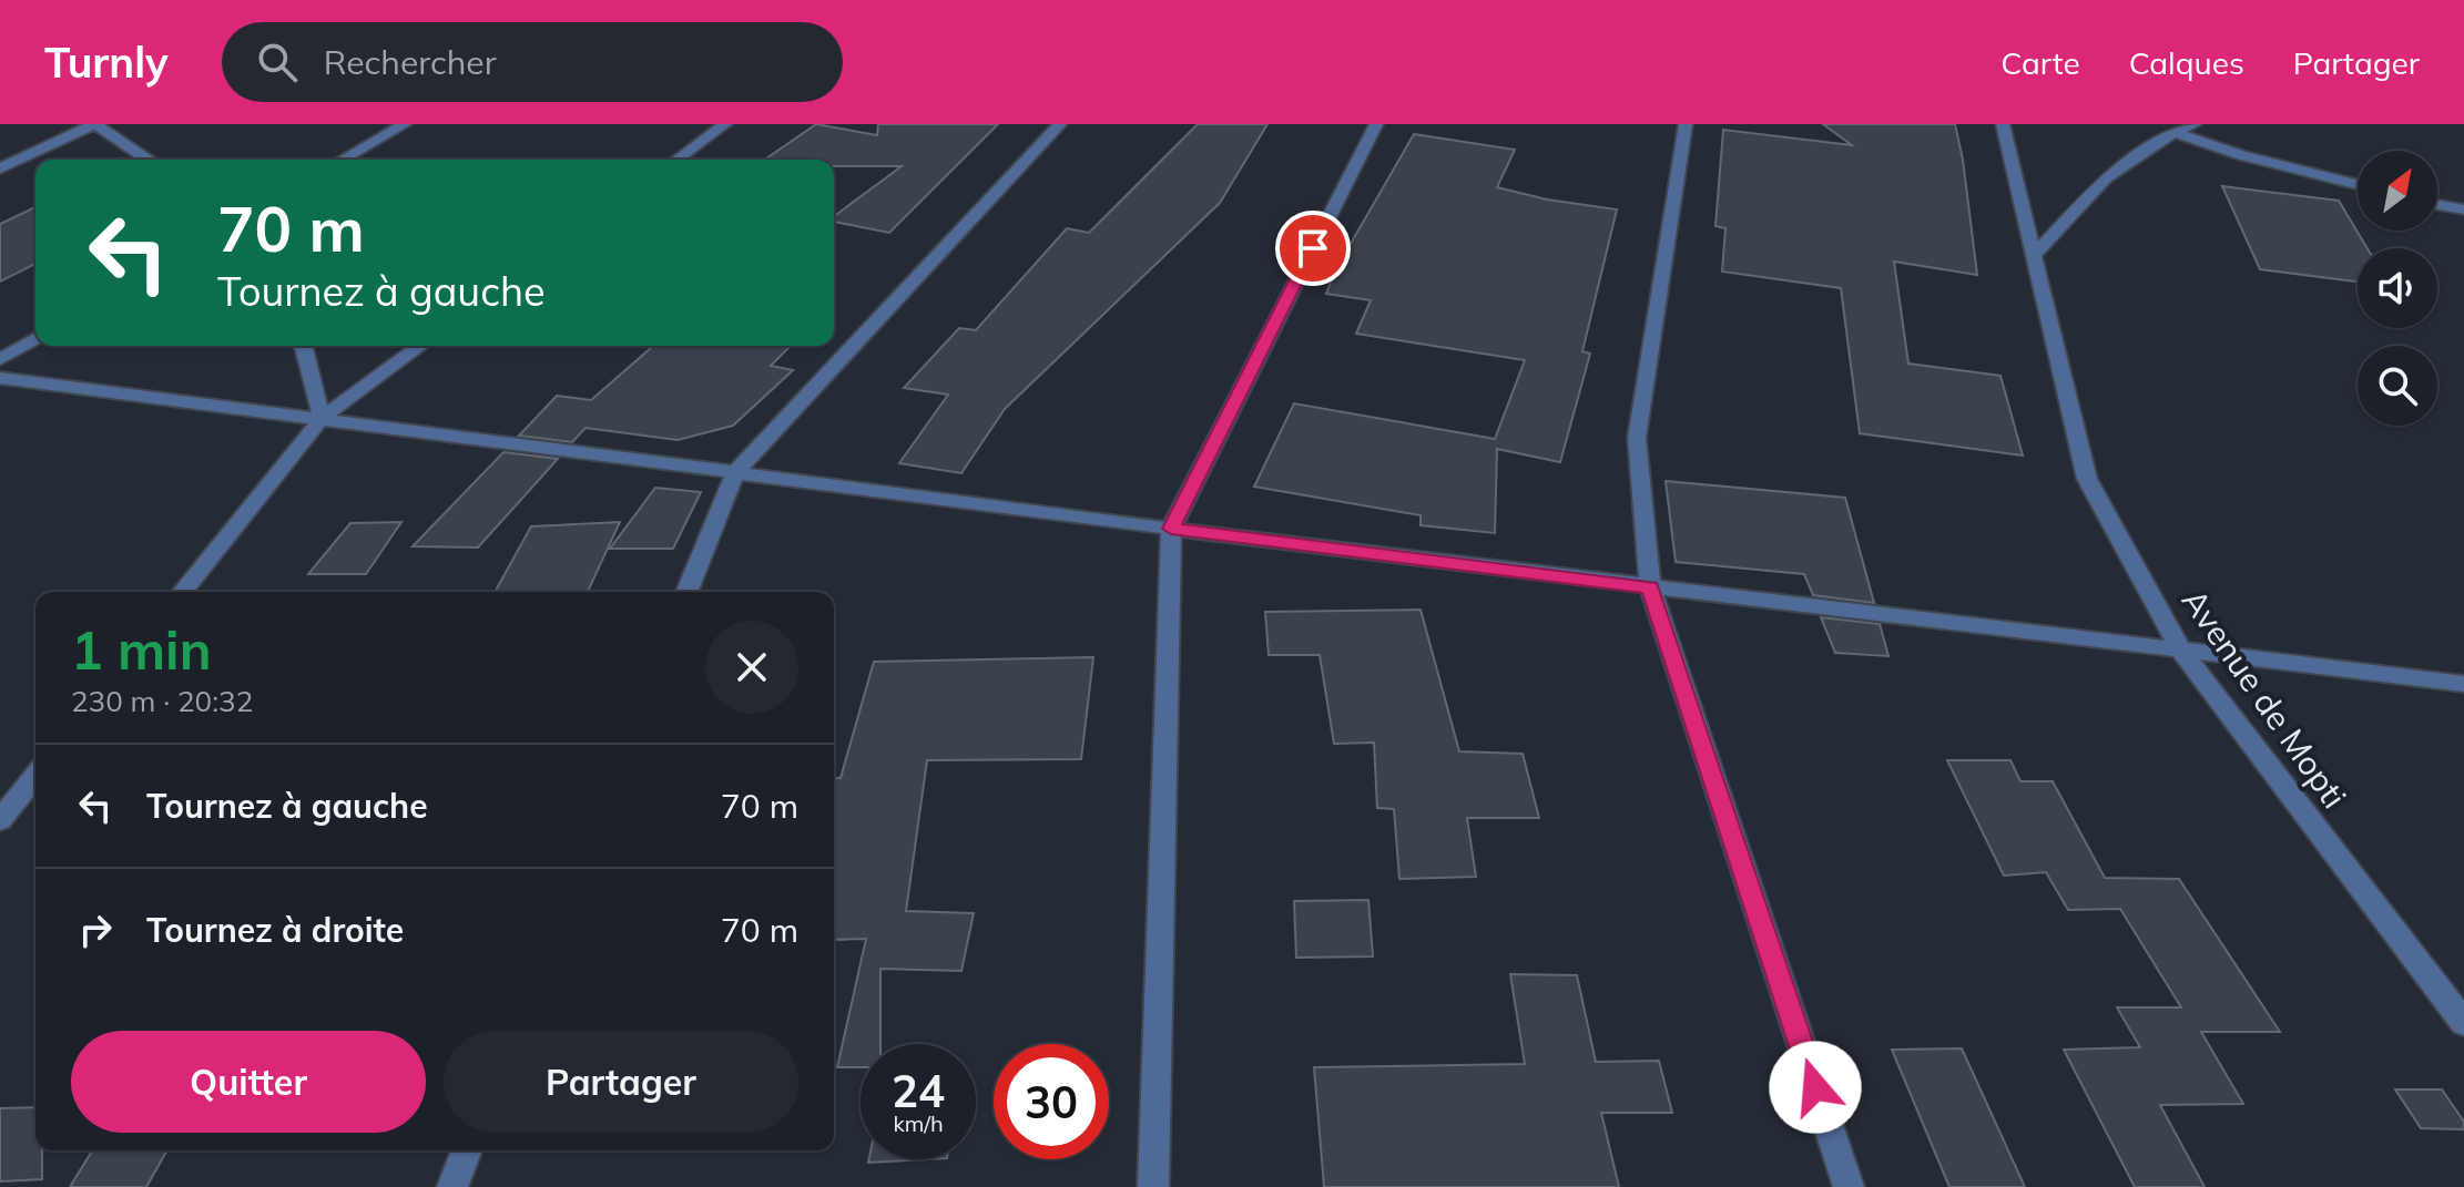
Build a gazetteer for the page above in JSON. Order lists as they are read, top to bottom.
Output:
{
  "streets": {
    "street": ["Avenue de Mopti"]
  },
  "north": "top right",
  "page": {
    "header": "Turnly",
    "search": "Rechercher",
    "nav": ["Carte", "Calques", "Partager"],
    "turn": ["70 m", "Tournez à gauche"],
    "heading": ["1 min", "230 m · 20:32"],
    "list": [
      {
        "name": "Tournez à gauche",
        "value": "70 m"
      },
      {
        "name": "Tournez à droite",
        "value": "70 m"
      }
    ],
    "buttons": ["Quitter", "Partager"],
    "speed": "24 km/h",
    "limit": "30"
  }
}
